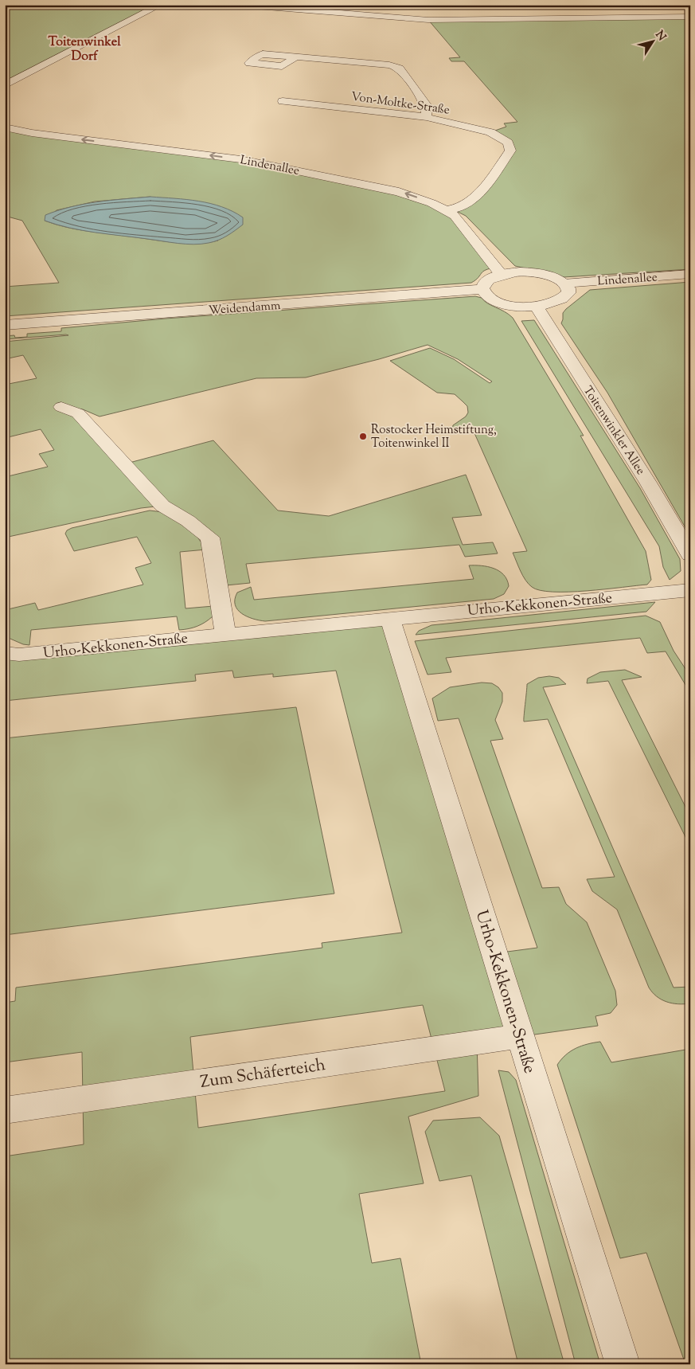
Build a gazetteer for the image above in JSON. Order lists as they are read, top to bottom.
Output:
{
  "streets": {
    "street": [
      "Von-Moltke-Straße",
      "Lindenallee",
      "Weidendamm",
      "Toitenwinkler Allee",
      "Urho-Kekkonen-Straße",
      "Zum Schäferteich"
    ]
  },
  "crossings": [
    ["Von-Moltke-Straße", "Lindenallee"],
    ["Urho-Kekkonen-Straße", "Zum Schäferteich"]
  ],
  "districts": ["Toitenwinkel Dorf"],
  "places": ["Rostocker Heimstiftung, Toitenwinkel II"],
  "north": "top right"
}
